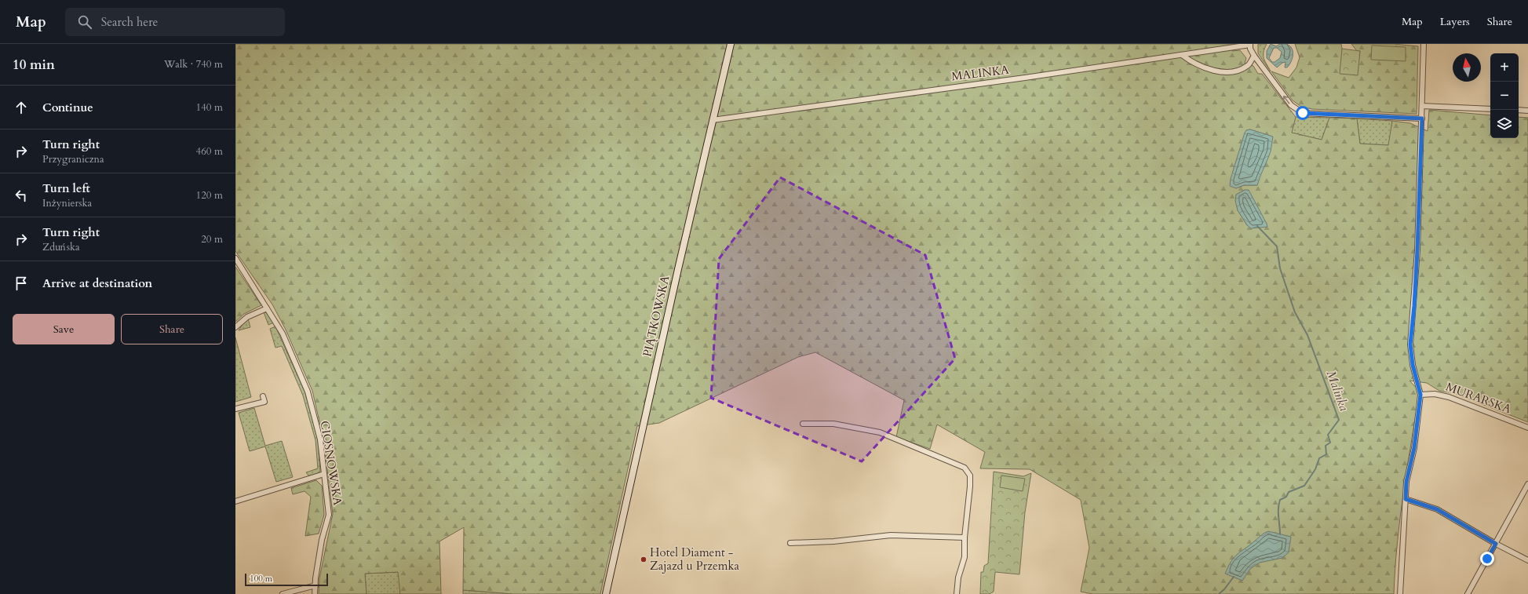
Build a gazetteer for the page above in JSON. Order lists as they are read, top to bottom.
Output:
{
  "streets": {
    "main road": ["PIĄTKOWSKA"],
    "street": ["MALINKA", "MURARSKA", "CIOSNOWSKA"]
  },
  "crossings": [
    ["MALINKA", "PIĄTKOWSKA"]
  ],
  "water": ["Malinka"],
  "places": ["Hotel Diament - Zajazd u Przemka"],
  "scale_bar": "100 m",
  "north": "top",
  "page": {
    "header": "Map",
    "search": "Search here",
    "nav": ["Map", "Layers", "Share"],
    "heading": ["10 min", "Walk · 740 m"],
    "map_buttons": ["+", "−"],
    "list": [
      ["Continue", "140 m"],
      ["Turn right", "Przygraniczna", "460 m"],
      ["Turn left", "Inżynierska", "120 m"],
      ["Turn right", "Zduńska", "20 m"],
      "Arrive at destination"
    ],
    "buttons": ["Save", "Share"],
    "scale": "100 m"
  }
}
